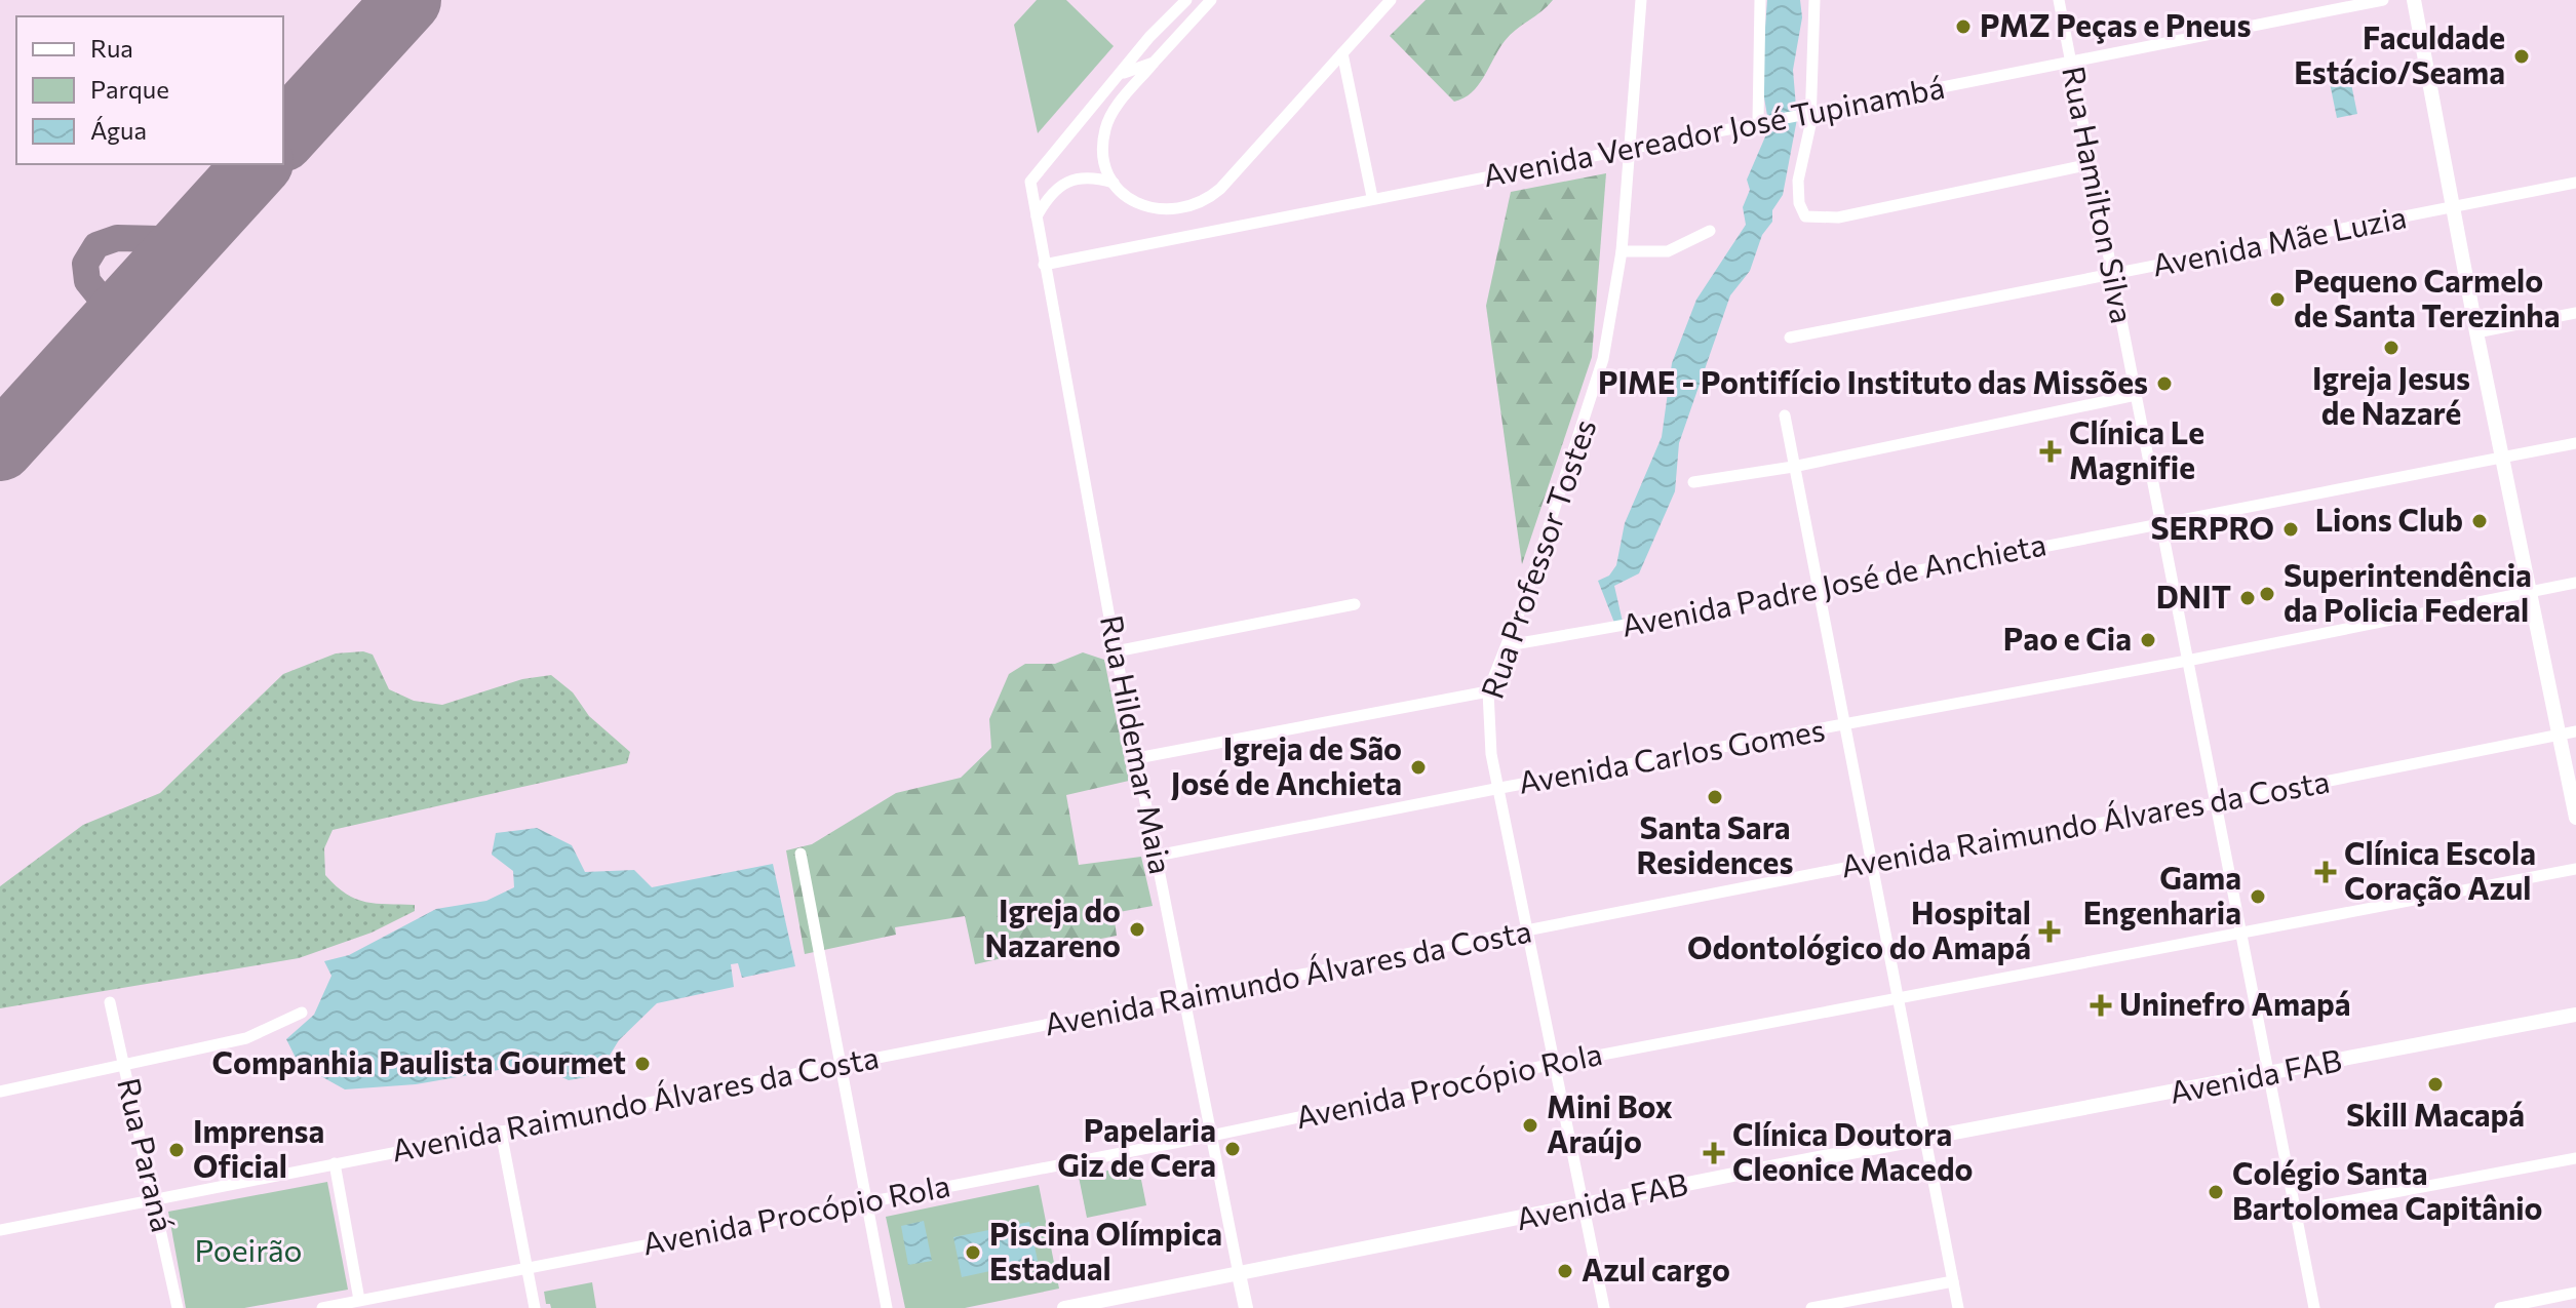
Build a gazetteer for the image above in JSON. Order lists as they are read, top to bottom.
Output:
{
  "streets": {
    "main road": ["Rua Hildemar Maia", "Avenida FAB"],
    "street": [
      "Avenida Vereador José Tupinambá",
      "Rua Hamilton Silva",
      "Avenida Mãe Luzia",
      "Rua Professor Tostes",
      "Avenida Padre José de Anchieta",
      "Avenida Carlos Gomes",
      "Avenida Raimundo Álvares da Costa",
      "Avenida Procópio Rola",
      "Rua Paraná"
    ]
  },
  "crossings": [
    ["Avenida Vereador José Tupinambá", "Rua Hamilton Silva"],
    ["Avenida Vereador José Tupinambá", "Rua Professor Tostes"],
    ["Avenida Vereador José Tupinambá", "Rua Hildemar Maia"],
    ["Rua Hamilton Silva", "Avenida Mãe Luzia"],
    ["Rua Hamilton Silva", "Avenida Padre José de Anchieta"],
    ["Rua Hamilton Silva", "Avenida Carlos Gomes"],
    ["Rua Hamilton Silva", "Avenida Raimundo Álvares da Costa"],
    ["Rua Hamilton Silva", "Avenida FAB"],
    ["Rua Hamilton Silva", "Avenida Procópio Rola"],
    ["Rua Professor Tostes", "Avenida Padre José de Anchieta"],
    ["Rua Professor Tostes", "Avenida Carlos Gomes"],
    ["Rua Professor Tostes", "Avenida Raimundo Álvares da Costa"],
    ["Rua Professor Tostes", "Avenida FAB"],
    ["Rua Professor Tostes", "Avenida Procópio Rola"],
    ["Rua Hildemar Maia", "Avenida Carlos Gomes"],
    ["Rua Hildemar Maia", "Avenida Raimundo Álvares da Costa"],
    ["Rua Hildemar Maia", "Avenida FAB"],
    ["Rua Hildemar Maia", "Avenida Procópio Rola"],
    ["Avenida Raimundo Álvares da Costa", "Rua Paraná"]
  ],
  "parks": ["Poeirão"],
  "places": {
    "other": [
      "PMZ Peças e Pneus",
      "Faculdade Estácio/Seama",
      "Pequeno Carmelo de Santa Terezinha",
      "Igreja Jesus de Nazaré",
      "PIME - Pontifício Instituto das Missões",
      "Lions Club",
      "SERPRO",
      "Superintendência da Policia Federal",
      "DNIT",
      "Pao e Cia",
      "Igreja de São José de Anchieta",
      "Santa Sara Residences",
      "Gama Engenharia",
      "Igreja do Nazareno",
      "Companhia Paulista Gourmet",
      "Skill Macapá",
      "Mini Box Araújo",
      "Papelaria Giz de Cera",
      "Imprensa Oficial",
      "Colégio Santa Bartolomea Capitânio",
      "Piscina Olímpica Estadual",
      "Azul cargo"
    ],
    "health": [
      "Clínica Le Magnifie",
      "Clínica Escola Coração Azul",
      "Hospital Odontológico do Amapá",
      "Uninefro Amapá",
      "Clínica Doutora Cleonice Macedo"
    ]
  },
  "legend": ["Rua", "Parque", "Água"]
}
